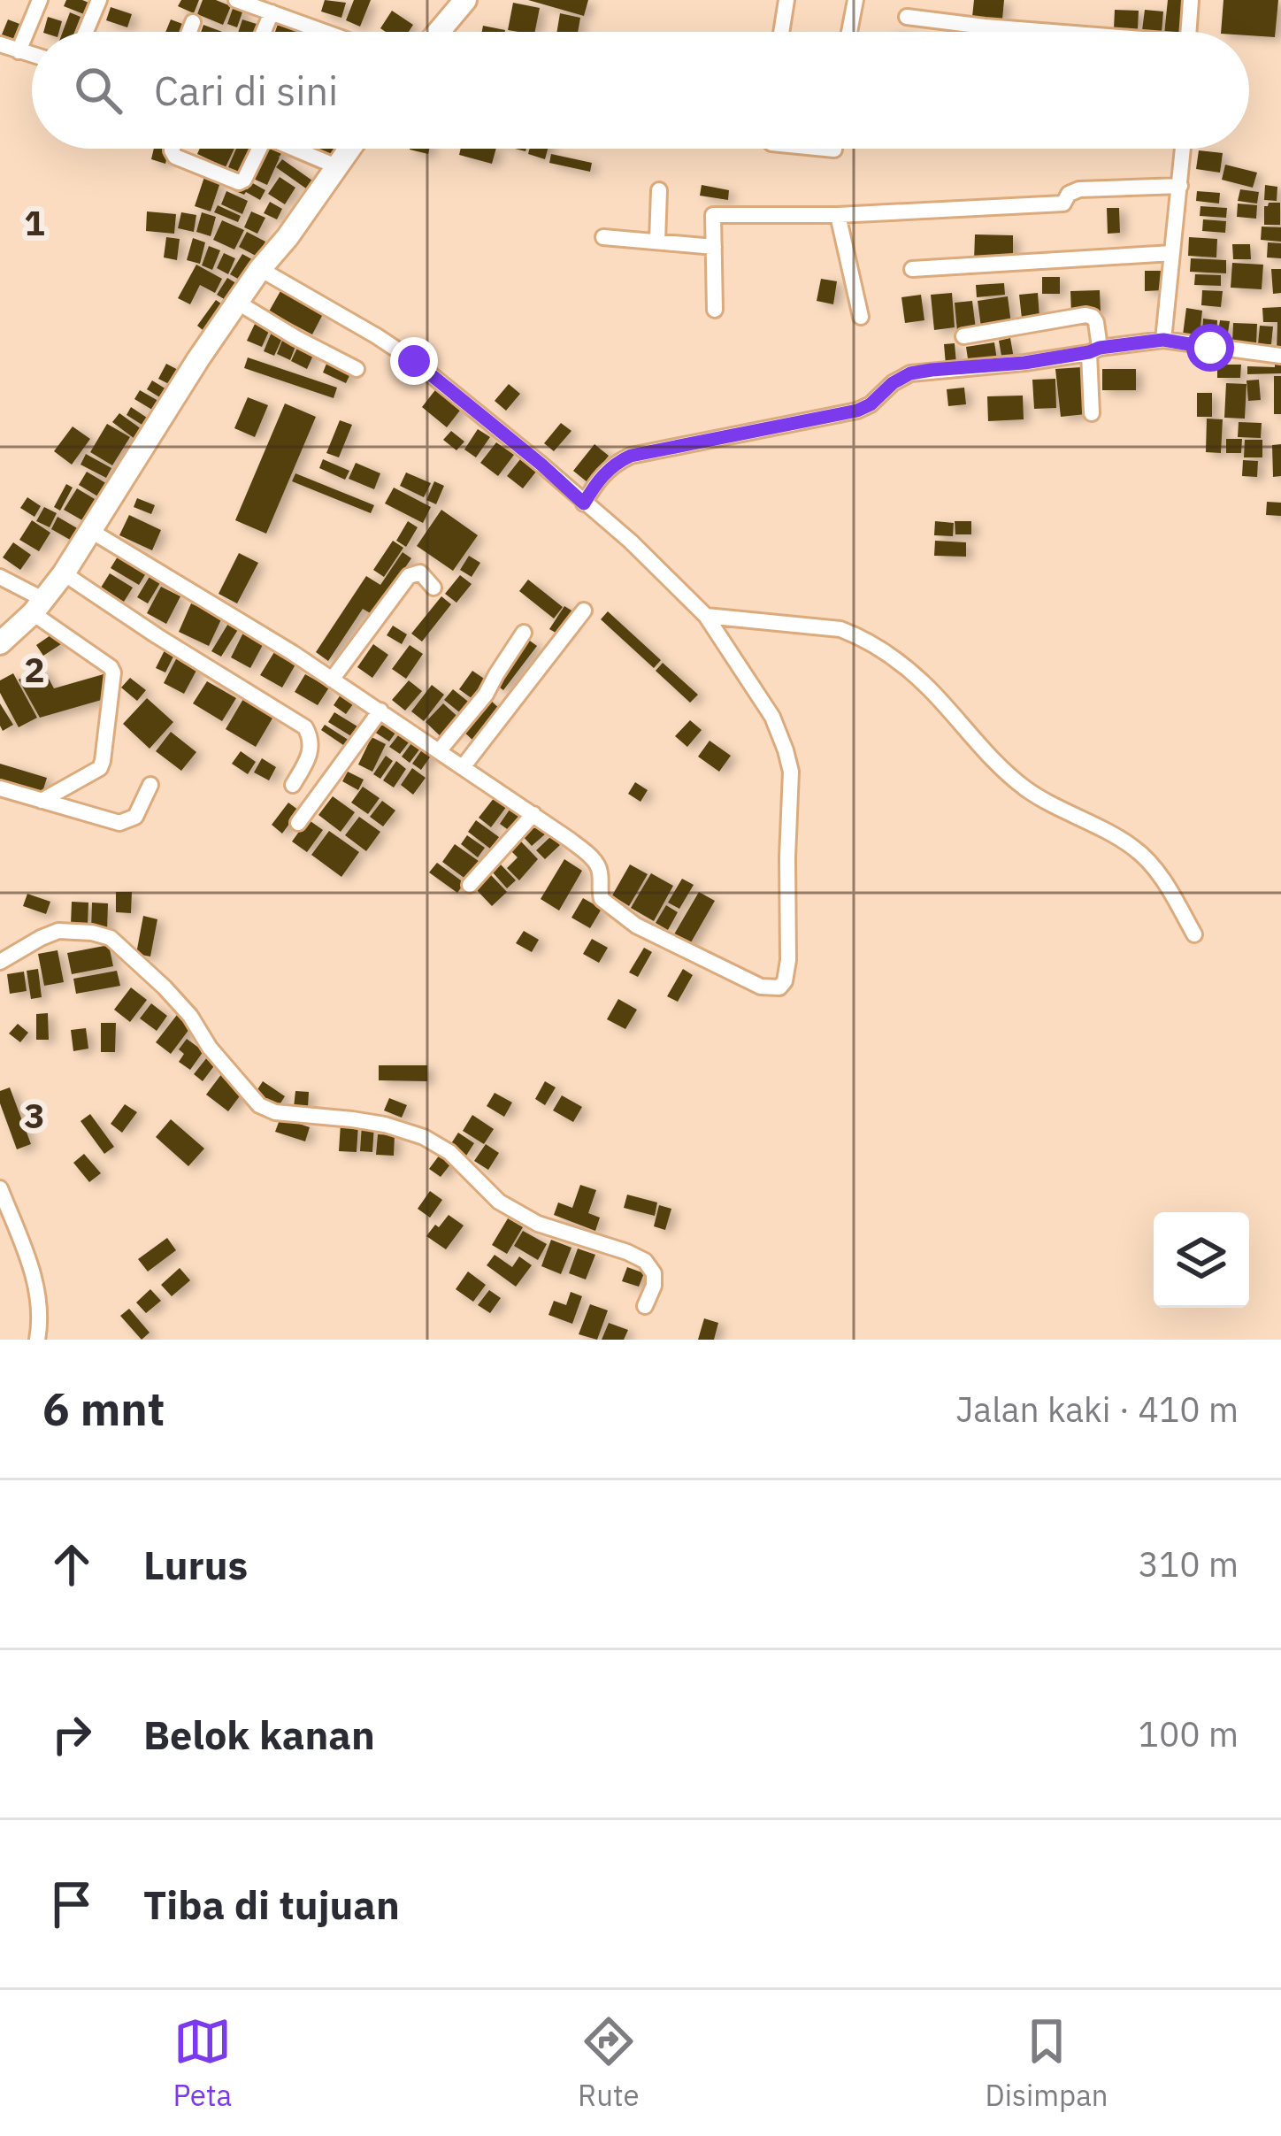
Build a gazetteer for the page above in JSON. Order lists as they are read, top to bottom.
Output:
{
  "page": {
    "search": "Cari di sini",
    "heading": ["6 mnt", "Jalan kaki · 410 m"],
    "list": [
      ["Lurus", "310 m"],
      ["Belok kanan", "100 m"],
      "Tiba di tujuan"
    ],
    "nav": ["Peta", "Rute", "Disimpan"]
  },
  "grid": {
    "rows": ["1", "2", "3"]
  }
}
